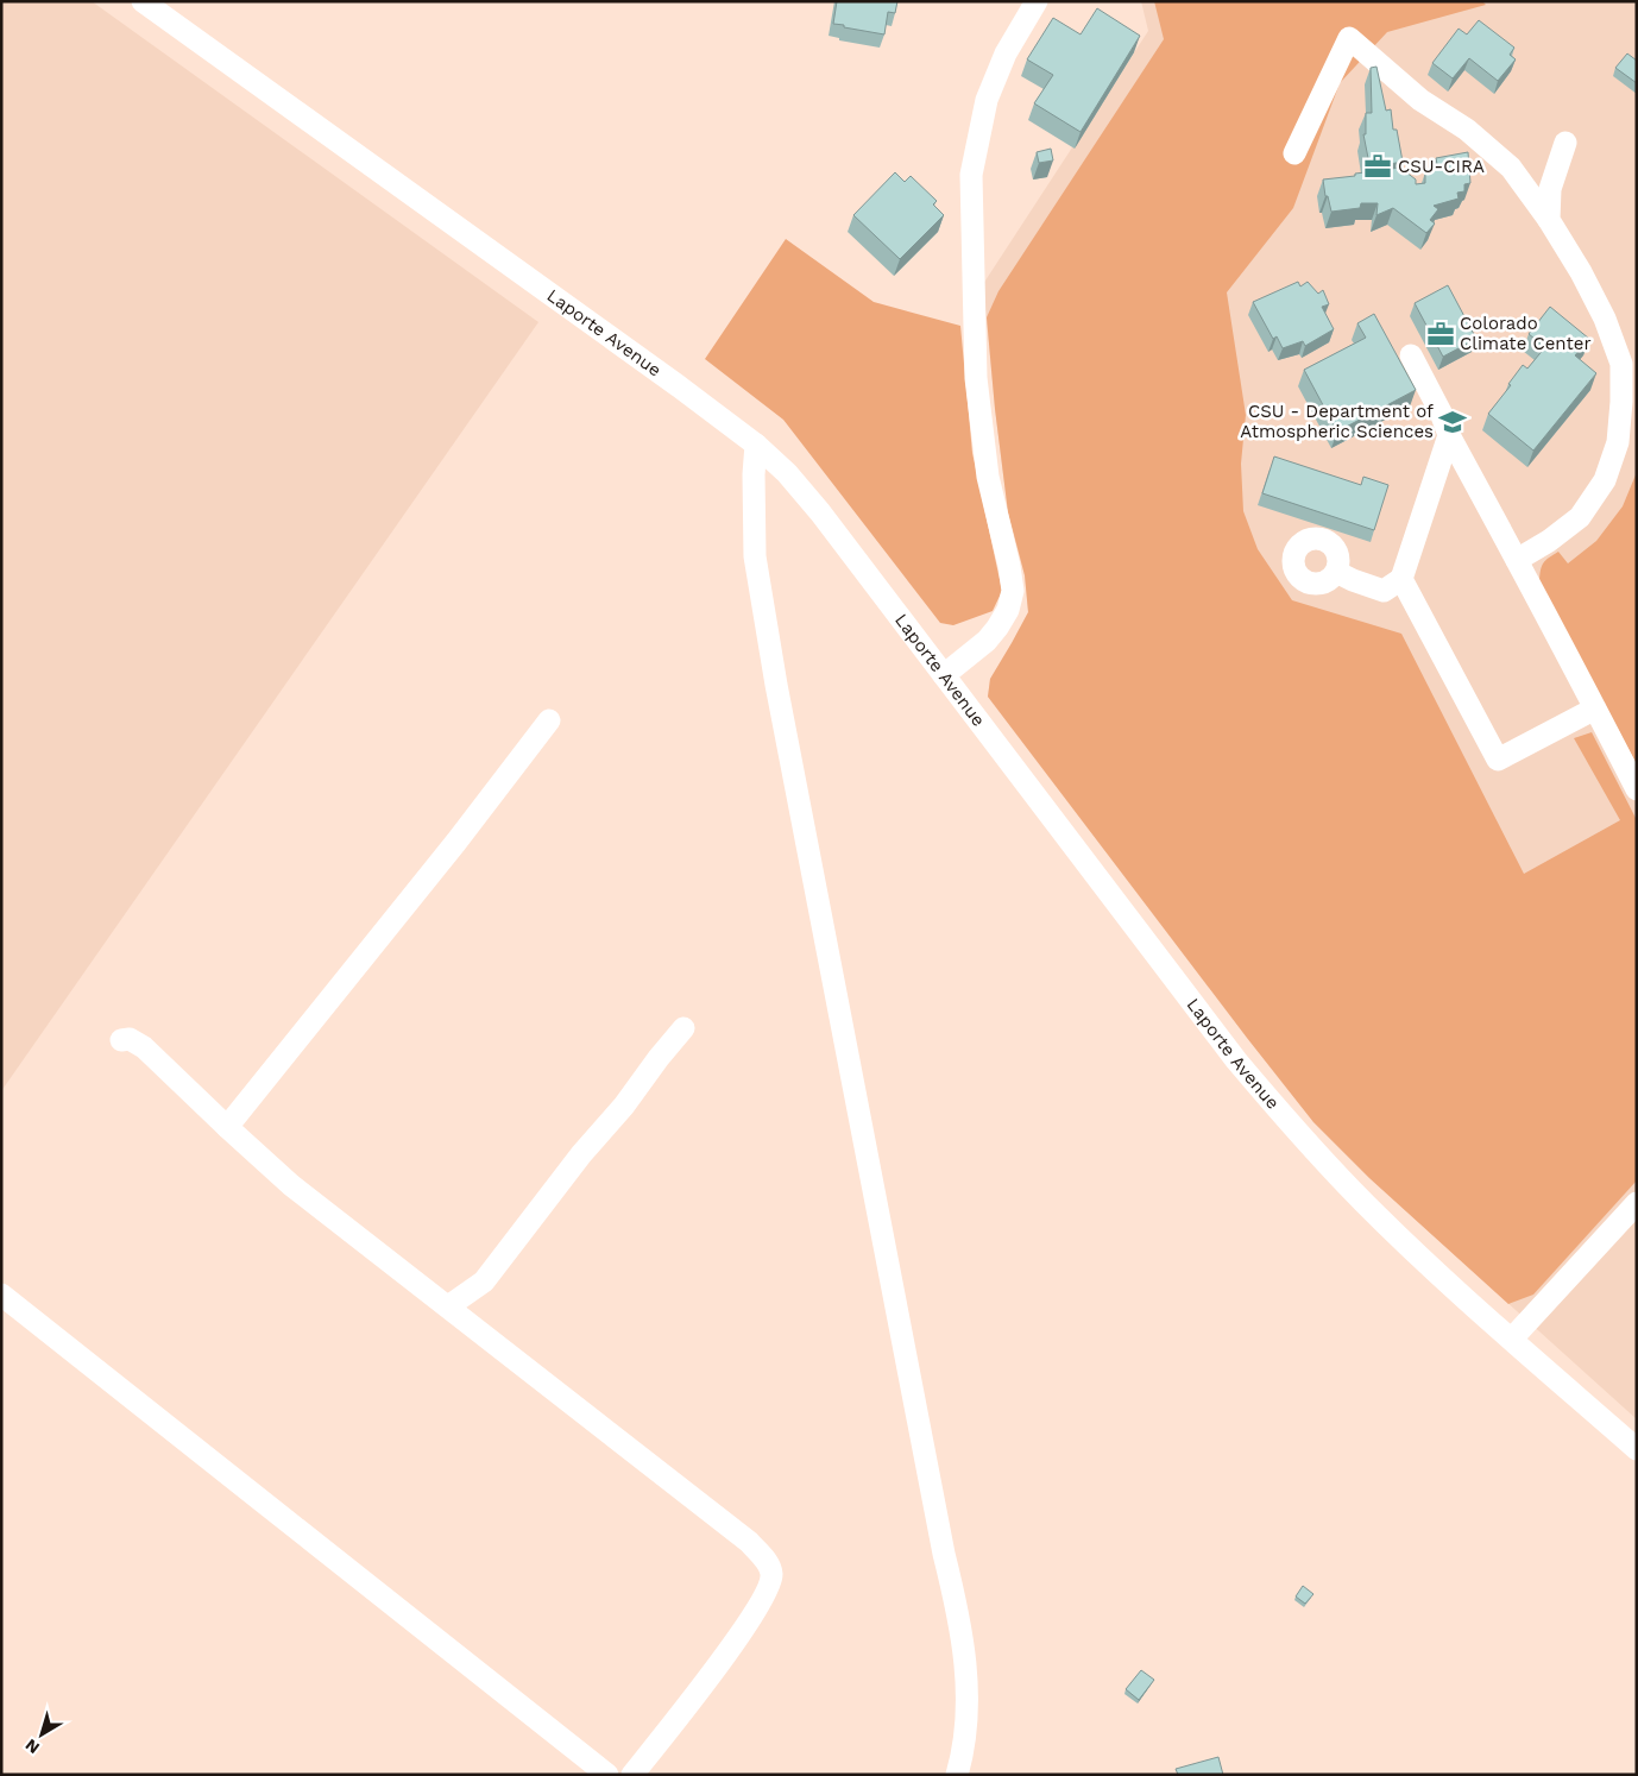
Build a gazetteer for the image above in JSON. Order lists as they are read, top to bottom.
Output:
{
  "streets": {
    "street": ["Laporte Avenue"]
  },
  "places": {
    "office": ["CSU-CIRA", "Colorado Climate Center"],
    "school or university": ["CSU - Department of Atmospheric Sciences"]
  },
  "north": "bottom left"
}
